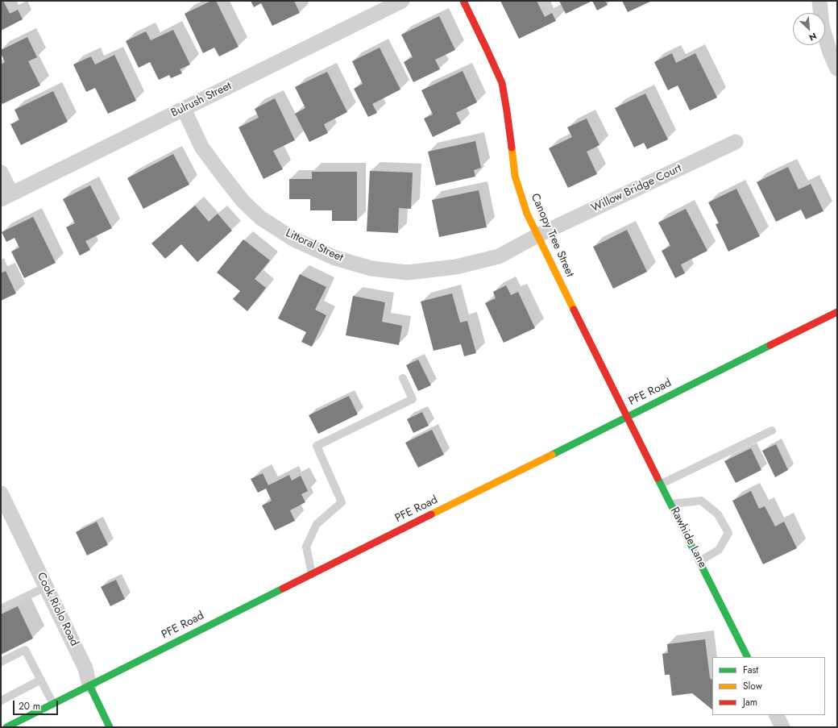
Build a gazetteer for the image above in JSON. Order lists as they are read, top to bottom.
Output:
{
  "streets": {
    "main road": [
      "Canopy Tree Street",
      "PFE Road",
      "Rawhide Lane",
      "Cook Riolo Road"
    ],
    "street": ["Bulrush Street", "Willow Bridge Court", "Littoral Street"]
  },
  "crossings": [
    ["Bulrush Street", "Littoral Street"],
    ["Willow Bridge Court", "Canopy Tree Street"],
    ["Willow Bridge Court", "Littoral Street"],
    ["Canopy Tree Street", "Littoral Street"],
    ["Canopy Tree Street", "PFE Road"],
    ["Canopy Tree Street", "Rawhide Lane"],
    ["PFE Road", "Rawhide Lane"],
    ["PFE Road", "Cook Riolo Road"]
  ],
  "legend": ["Fast", "Slow", "Jam"],
  "scale_bar": "20 m",
  "north": "bottom right"
}
